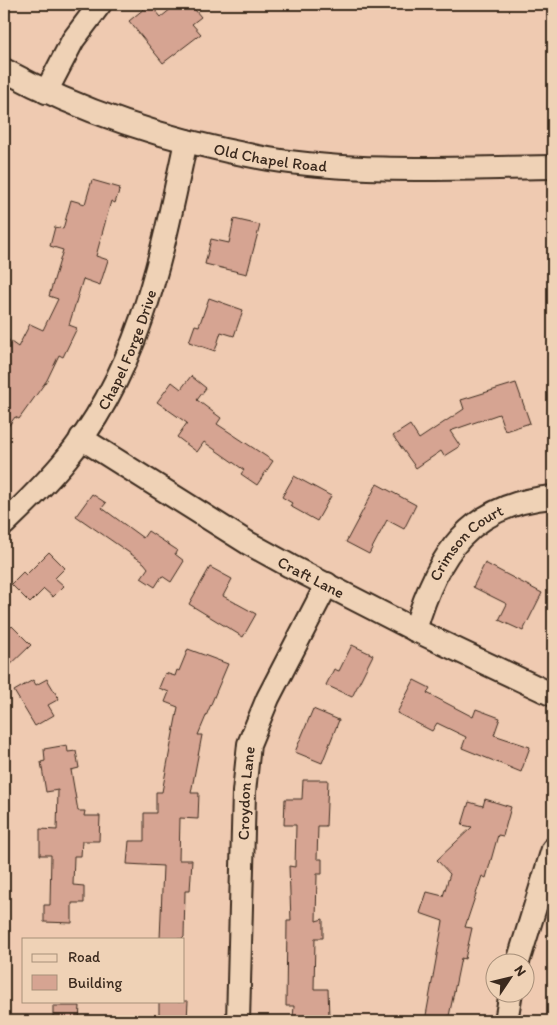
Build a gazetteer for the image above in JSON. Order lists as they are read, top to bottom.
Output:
{
  "streets": {
    "street": [
      "Old Chapel Road",
      "Chapel Forge Drive",
      "Crimson Court",
      "Craft Lane",
      "Croydon Lane"
    ]
  },
  "crossings": [
    ["Old Chapel Road", "Chapel Forge Drive"],
    ["Chapel Forge Drive", "Craft Lane"],
    ["Crimson Court", "Craft Lane"],
    ["Craft Lane", "Croydon Lane"]
  ],
  "legend": ["Road", "Building"],
  "north": "top right"
}
